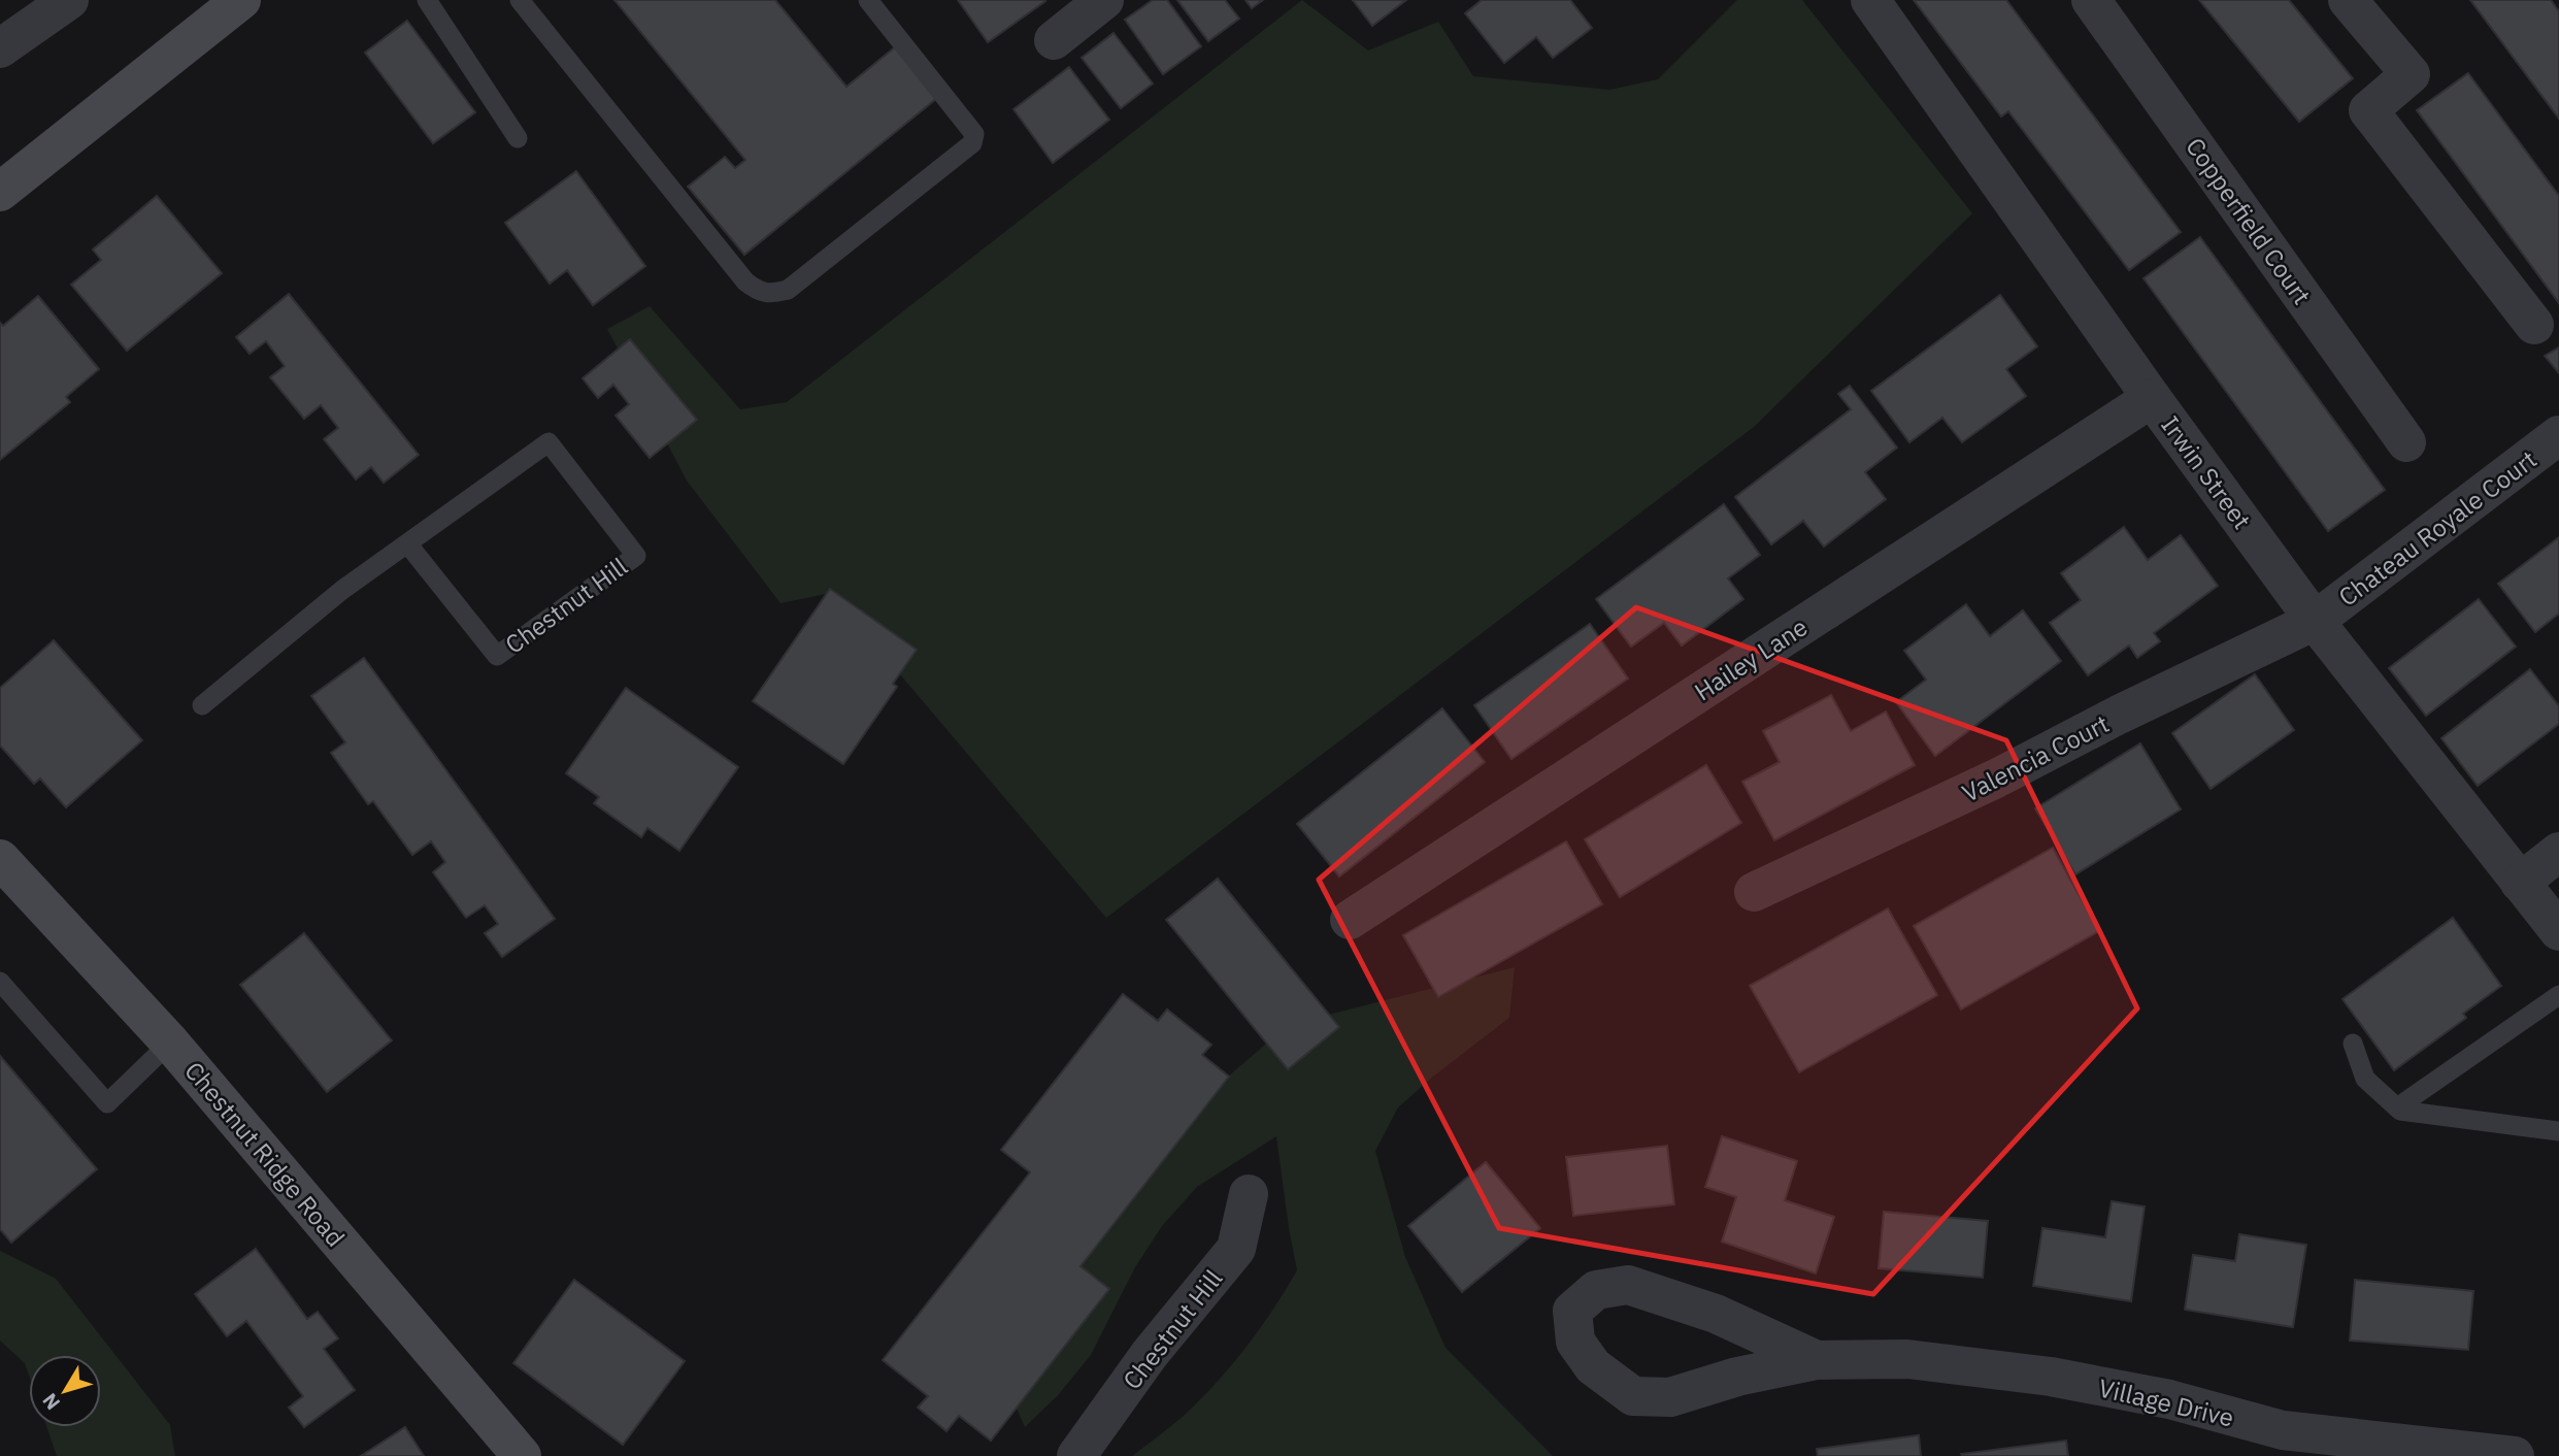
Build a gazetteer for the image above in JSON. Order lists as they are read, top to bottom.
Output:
{
  "streets": {
    "street": [
      "Copperfield Court",
      "Irwin Street",
      "Chateau Royale Court",
      "Chestnut Hill",
      "Hailey Lane",
      "Valencia Court",
      "Chestnut Ridge Road",
      "Village Drive"
    ]
  },
  "crossings": [
    ["Irwin Street", "Chateau Royale Court"],
    ["Irwin Street", "Hailey Lane"],
    ["Irwin Street", "Valencia Court"],
    ["Chateau Royale Court", "Valencia Court"]
  ],
  "north": "bottom left"
}
